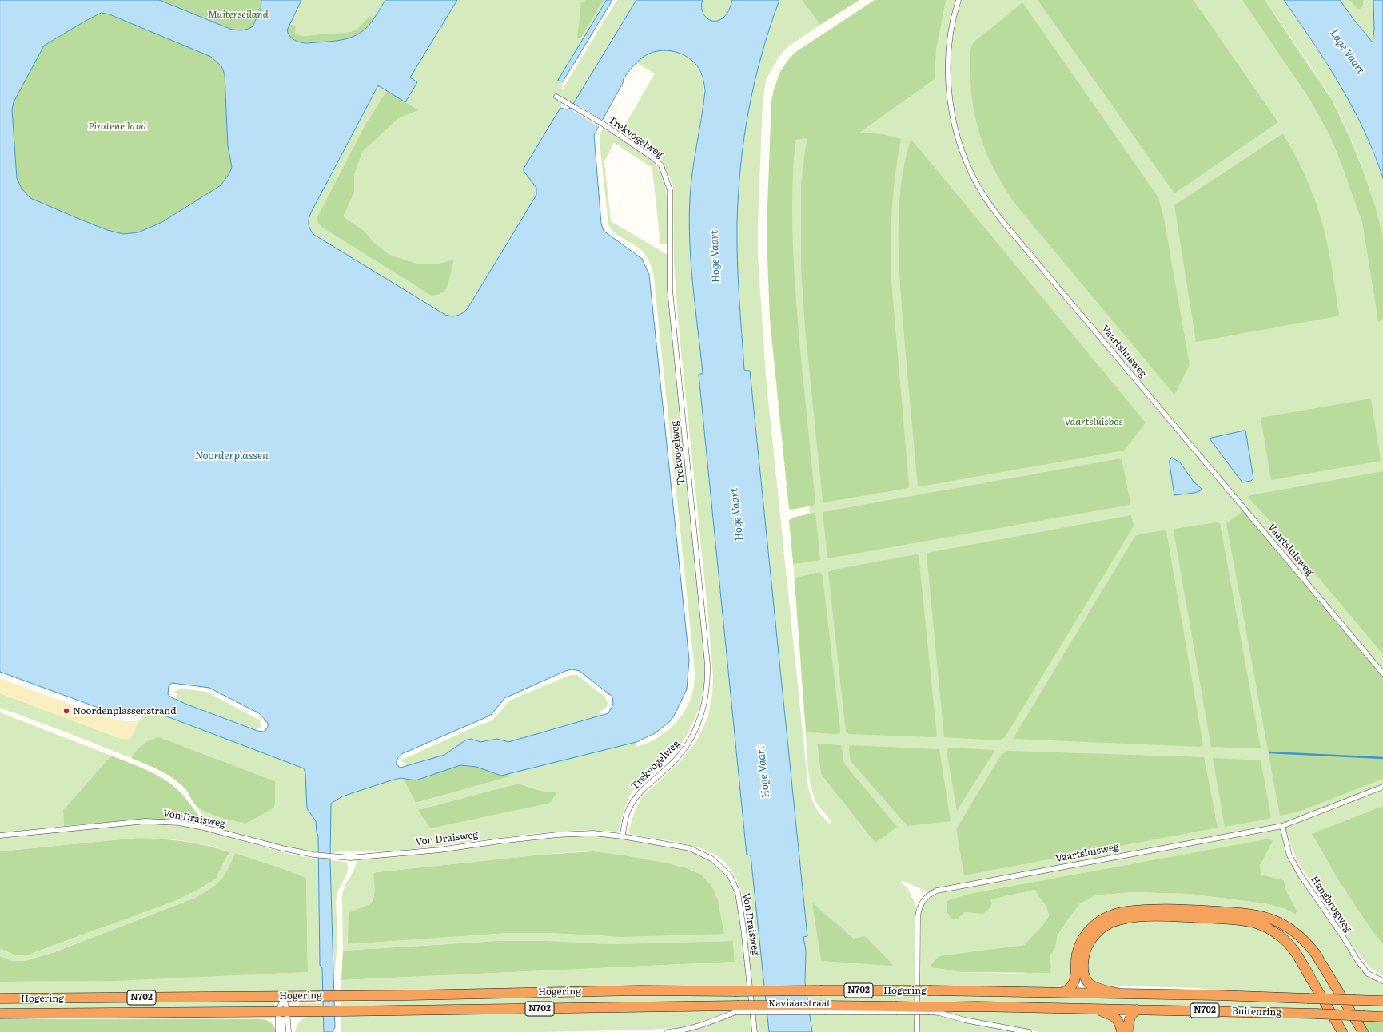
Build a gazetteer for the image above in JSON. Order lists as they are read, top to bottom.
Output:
{
  "streets": {
    "highway": ["N702", "Hogering", "Buitenring"],
    "street": [
      "Trekvogelweg",
      "Vaartsluisweg",
      "Von Draisweg",
      "Hangbrugweg"
    ]
  },
  "crossings": [
    ["Trekvogelweg", "Von Draisweg"],
    ["Vaartsluisweg", "Hangbrugweg"],
    ["Hogering", "Buitenring"]
  ],
  "water": ["Lage Vaart", "Hoge Vaart", "Noorderplassen"],
  "parks": ["Muiterseiland", "Pirateneiland", "Vaartsluisbos"],
  "places": ["Noordenplassenstrand"]
}
